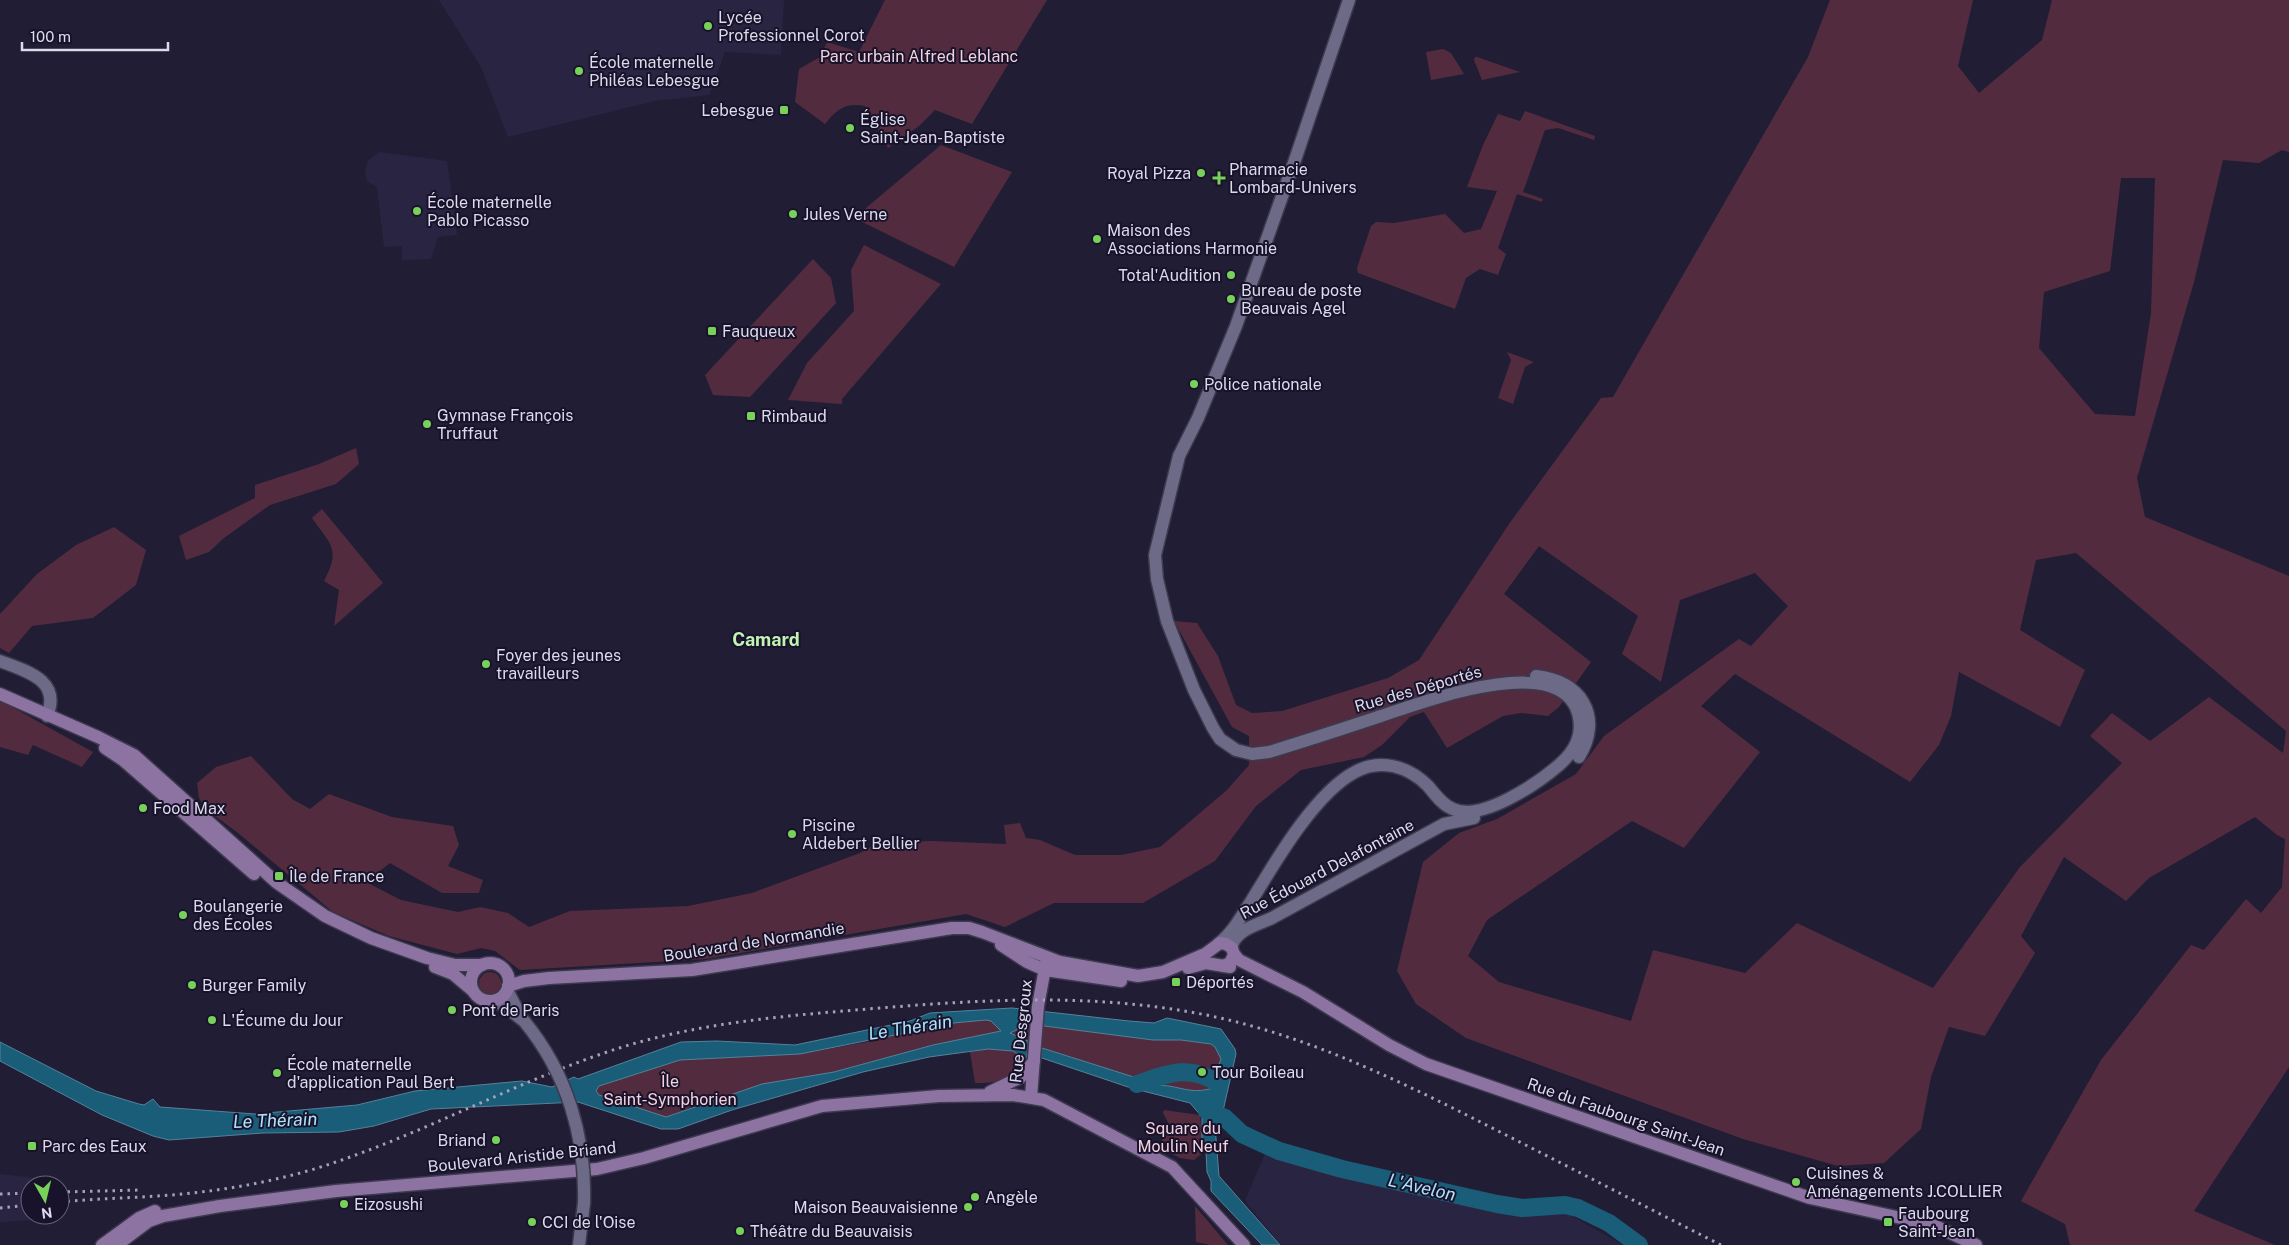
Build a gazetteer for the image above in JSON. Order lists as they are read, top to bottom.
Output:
{
  "streets": {
    "main road": [
      "Rue des Déportés",
      "Boulevard de Normandie",
      "Rue Desgroux",
      "Rue du Faubourg Saint-Jean",
      "Boulevard Aristide Briand"
    ],
    "street": ["Rue Édouard Delafontaine"]
  },
  "crossings": [
    ["Rue des Déportés", "Rue Édouard Delafontaine"],
    ["Rue des Déportés", "Boulevard de Normandie"],
    ["Rue des Déportés", "Rue Desgroux"],
    ["Rue des Déportés", "Rue du Faubourg Saint-Jean"],
    ["Rue Édouard Delafontaine", "Rue du Faubourg Saint-Jean"],
    ["Boulevard de Normandie", "Rue Desgroux"],
    ["Rue Desgroux", "Boulevard Aristide Briand"]
  ],
  "districts": ["Camard"],
  "water": ["Le Thérain", "L'Avelon"],
  "parks": ["Parc urbain Alfred Leblanc", "Île Saint-Symphorien", "Square du Moulin Neuf"],
  "places": {
    "other": [
      "Lycée Professionnel Corot",
      "École maternelle Philéas Lebesgue",
      "Église Saint-Jean-Baptiste",
      "Royal Pizza",
      "École maternelle Pablo Picasso",
      "Jules Verne",
      "Maison des Associations Harmonie",
      "Total'Audition",
      "Bureau de poste Beauvais Agel",
      "Police nationale",
      "Gymnase François Truffaut",
      "Foyer des jeunes travailleurs",
      "Food Max",
      "Piscine Aldebert Bellier",
      "Boulangerie des Écoles",
      "Burger Family",
      "Pont de Paris",
      "L'Écume du Jour",
      "Tour Boileau",
      "École maternelle d'application Paul Bert",
      "Briand",
      "Cuisines & Aménagements J.COLLIER",
      "Angèle",
      "Eizosushi",
      "Maison Beauvaisienne",
      "CCI de l'Oise",
      "Théâtre du Beauvaisis"
    ],
    "transit": [
      "Lebesgue",
      "Fauqueux",
      "Rimbaud",
      "Île de France",
      "Déportés",
      "Parc des Eaux",
      "Faubourg Saint-Jean"
    ],
    "health": ["Pharmacie Lombard-Univers"]
  },
  "scale_bar": "100 m",
  "north": "bottom"
}
